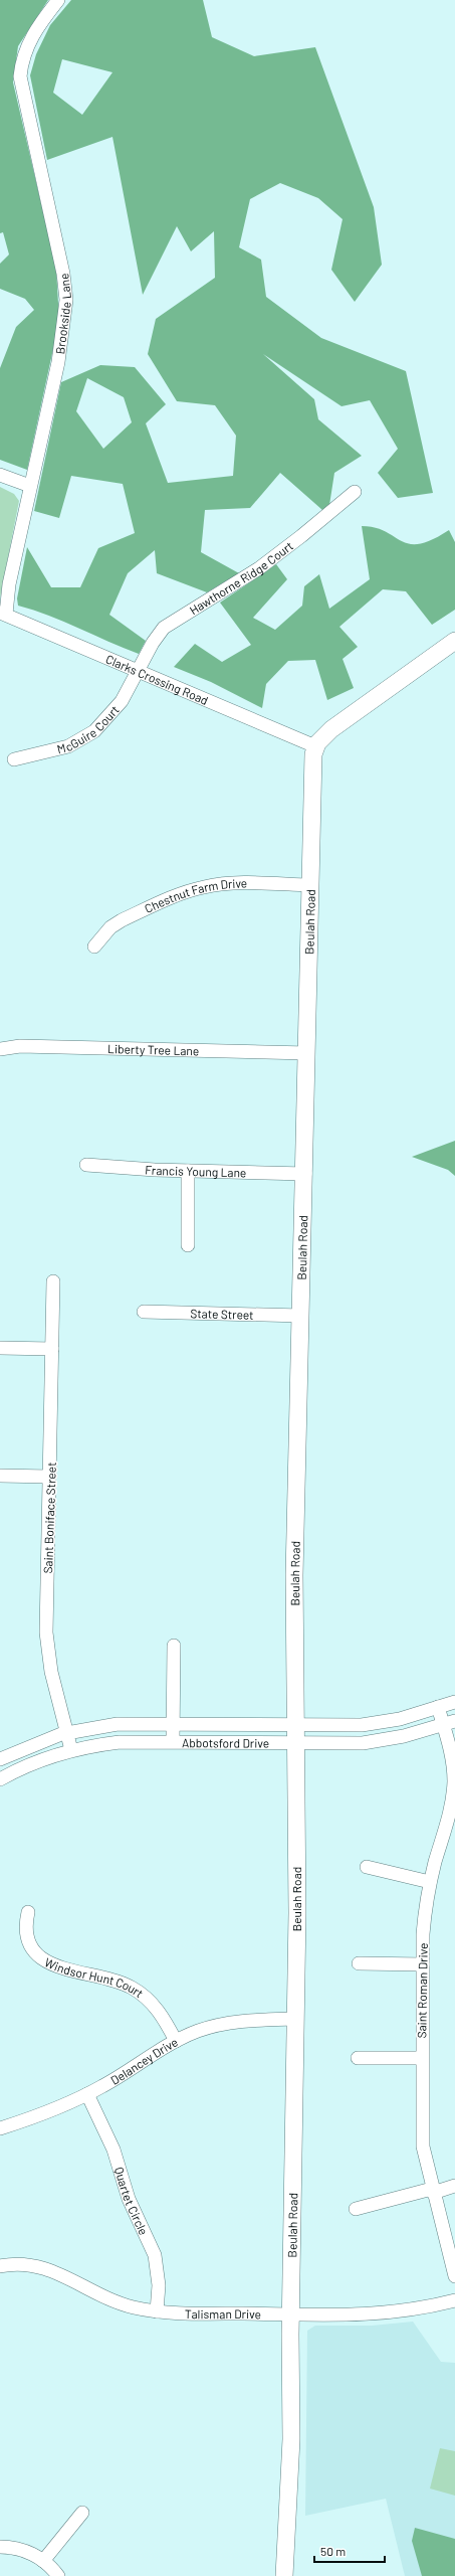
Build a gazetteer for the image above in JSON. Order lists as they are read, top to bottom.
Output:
{
  "streets": {
    "main road": ["Beulah Road"],
    "street": [
      "Brookside Lane",
      "Hawthorne Ridge Court",
      "Clarks Crossing Road",
      "McGuire Court",
      "Chestnut Farm Drive",
      "Liberty Tree Lane",
      "Francis Young Lane",
      "State Street",
      "Saint Boniface Street",
      "Abbotsford Drive",
      "Windsor Hunt Court",
      "Saint Roman Drive",
      "Delancey Drive",
      "Quartet Circle",
      "Talisman Drive"
    ]
  },
  "crossings": [
    ["Brookside Lane", "Clarks Crossing Road"],
    ["Hawthorne Ridge Court", "Clarks Crossing Road"],
    ["Hawthorne Ridge Court", "McGuire Court"],
    ["Clarks Crossing Road", "McGuire Court"],
    ["Clarks Crossing Road", "Beulah Road"],
    ["Chestnut Farm Drive", "Beulah Road"],
    ["Beulah Road", "Liberty Tree Lane"],
    ["Beulah Road", "Francis Young Lane"],
    ["Beulah Road", "State Street"],
    ["Beulah Road", "Abbotsford Drive"],
    ["Beulah Road", "Delancey Drive"],
    ["Beulah Road", "Talisman Drive"],
    ["Saint Boniface Street", "Abbotsford Drive"],
    ["Abbotsford Drive", "Saint Roman Drive"],
    ["Windsor Hunt Court", "Delancey Drive"],
    ["Delancey Drive", "Quartet Circle"],
    ["Quartet Circle", "Talisman Drive"]
  ],
  "scale_bar": "50 m"
}
